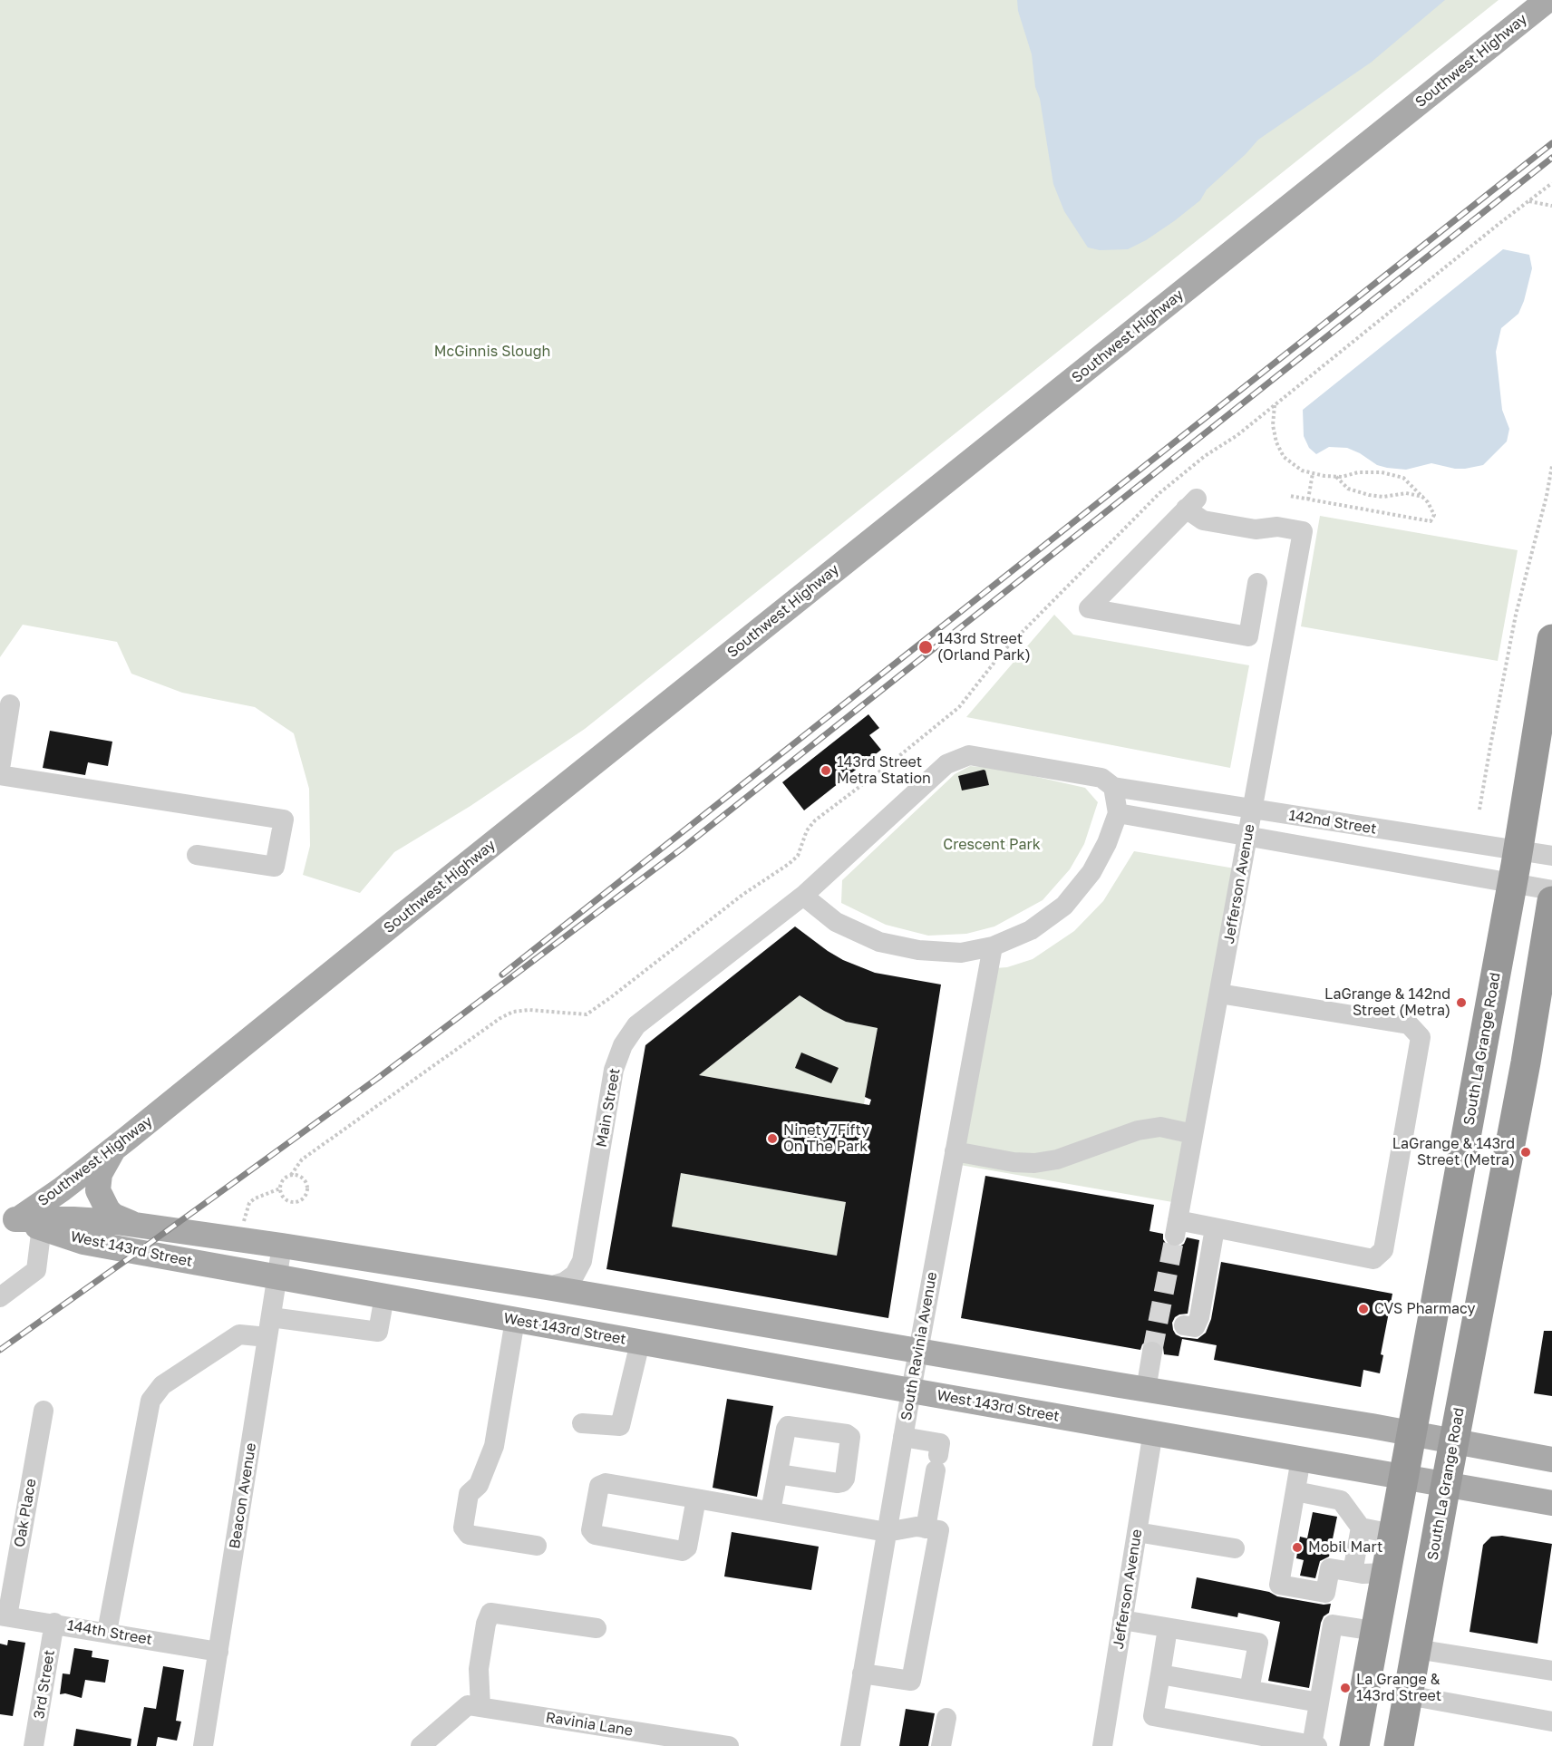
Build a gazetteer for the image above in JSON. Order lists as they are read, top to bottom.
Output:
{
  "streets": {
    "highway": ["South La Grange Road"],
    "main road": ["Southwest Highway", "West 143rd Street"],
    "street": [
      "142nd Street",
      "Jefferson Avenue",
      "Main Street",
      "South Ravinia Avenue",
      "Beacon Avenue",
      "Oak Place",
      "144th Street",
      "3rd Street",
      "Ravinia Lane"
    ]
  },
  "crossings": [
    ["Southwest Highway", "West 143rd Street"],
    ["142nd Street", "Jefferson Avenue"],
    ["142nd Street", "South La Grange Road"],
    ["142nd Street", "Main Street"],
    ["Jefferson Avenue", "West 143rd Street"],
    ["South La Grange Road", "West 143rd Street"],
    ["Main Street", "West 143rd Street"],
    ["West 143rd Street", "South Ravinia Avenue"],
    ["West 143rd Street", "Beacon Avenue"],
    ["Beacon Avenue", "144th Street"],
    ["Oak Place", "144th Street"],
    ["144th Street", "3rd Street"]
  ],
  "parks": ["McGinnis Slough", "Crescent Park"],
  "places": [
    "143rd Street (Orland Park)",
    "143rd Street Metra Station",
    "LaGrange & 142nd Street (Metra)",
    "Ninety7Fifty On The Park",
    "LaGrange & 143rd Street (Metra)",
    "CVS Pharmacy",
    "Mobil Mart",
    "La Grange & 143rd Street"
  ]
}
